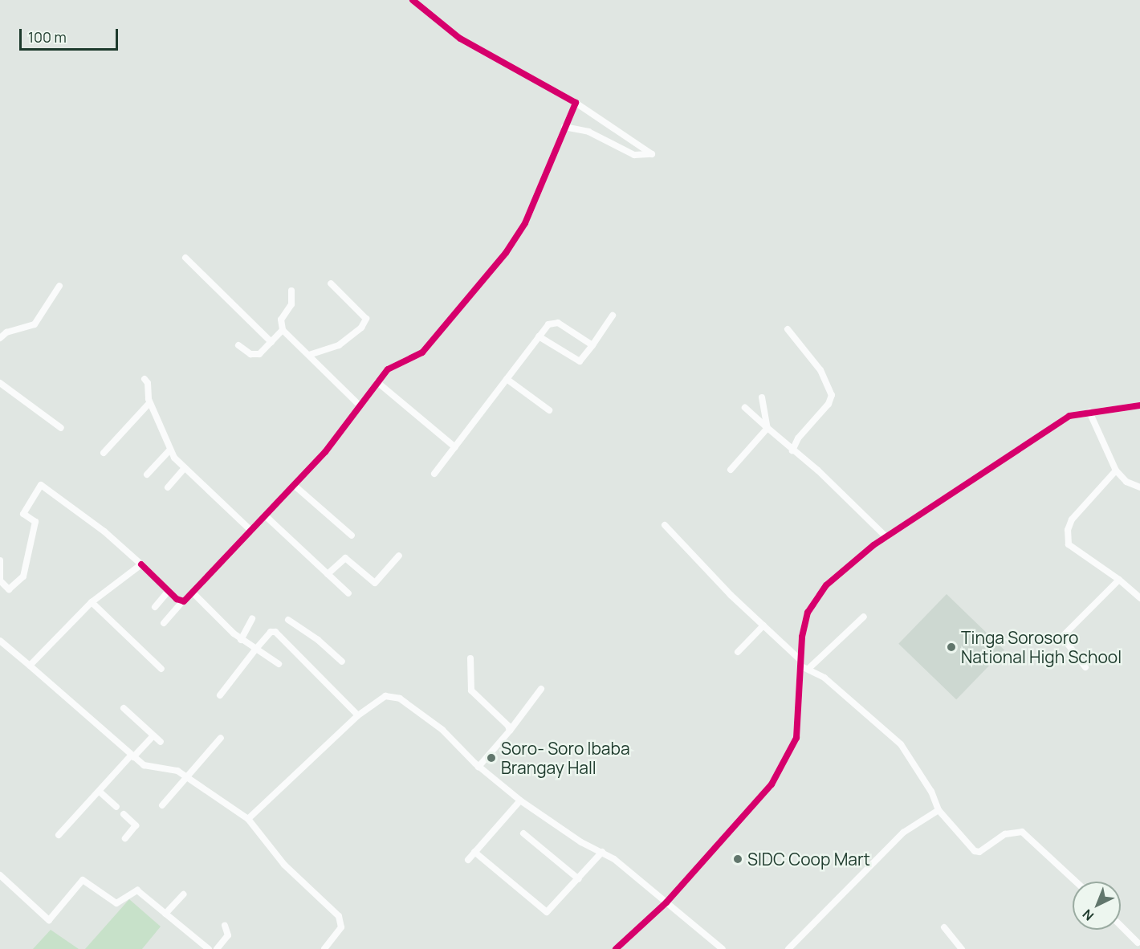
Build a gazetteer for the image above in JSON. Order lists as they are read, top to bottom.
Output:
{
  "places": ["Tinga Sorosoro National High School", "Soro- Soro Ibaba Brangay Hall", "SIDC Coop Mart"],
  "scale_bar": "100 m",
  "north": "bottom left"
}
